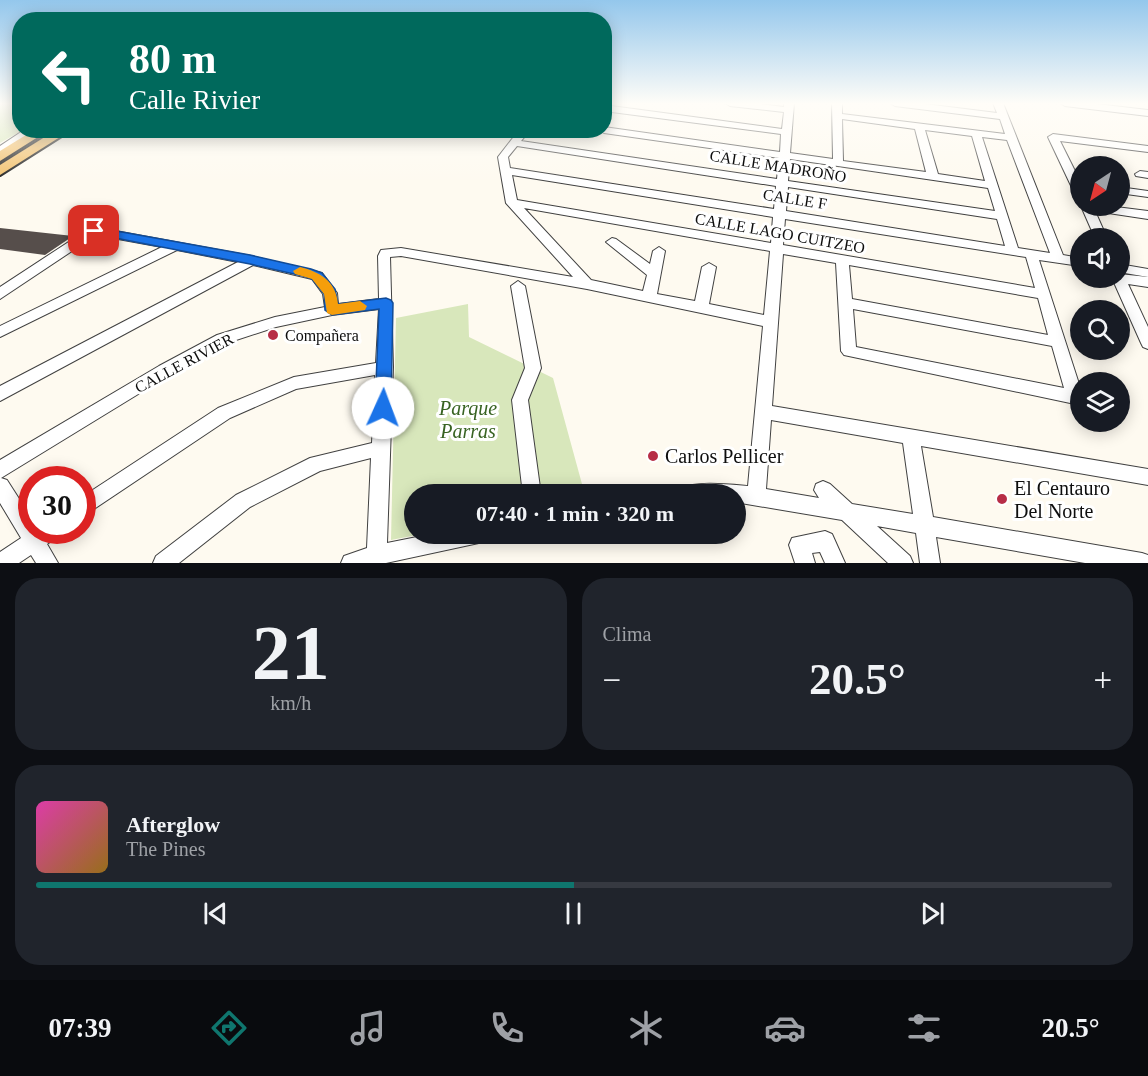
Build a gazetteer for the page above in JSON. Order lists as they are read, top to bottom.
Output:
{
  "streets": {
    "street": [
      "CALLE MADROÑO",
      "CALLE F",
      "CALLE LAGO CUITZEO",
      "CALLE RIVIER"
    ]
  },
  "parks": ["Parque Parras"],
  "places": ["Compañera", "Carlos Pellicer", "El Centauro Del Norte"],
  "north": "bottom left",
  "page": {
    "turn": ["80 m", "Calle Rivier"],
    "limit": "30",
    "trip": "07:40 · 1 min · 320 m",
    "tile": [
      ["21", "km/h"],
      "Clima"
    ],
    "heat": ["−", "20.5°", "+"],
    "song": ["Afterglow", "The Pines"],
    "tabs": ["07:39", "20.5°"]
  }
}
